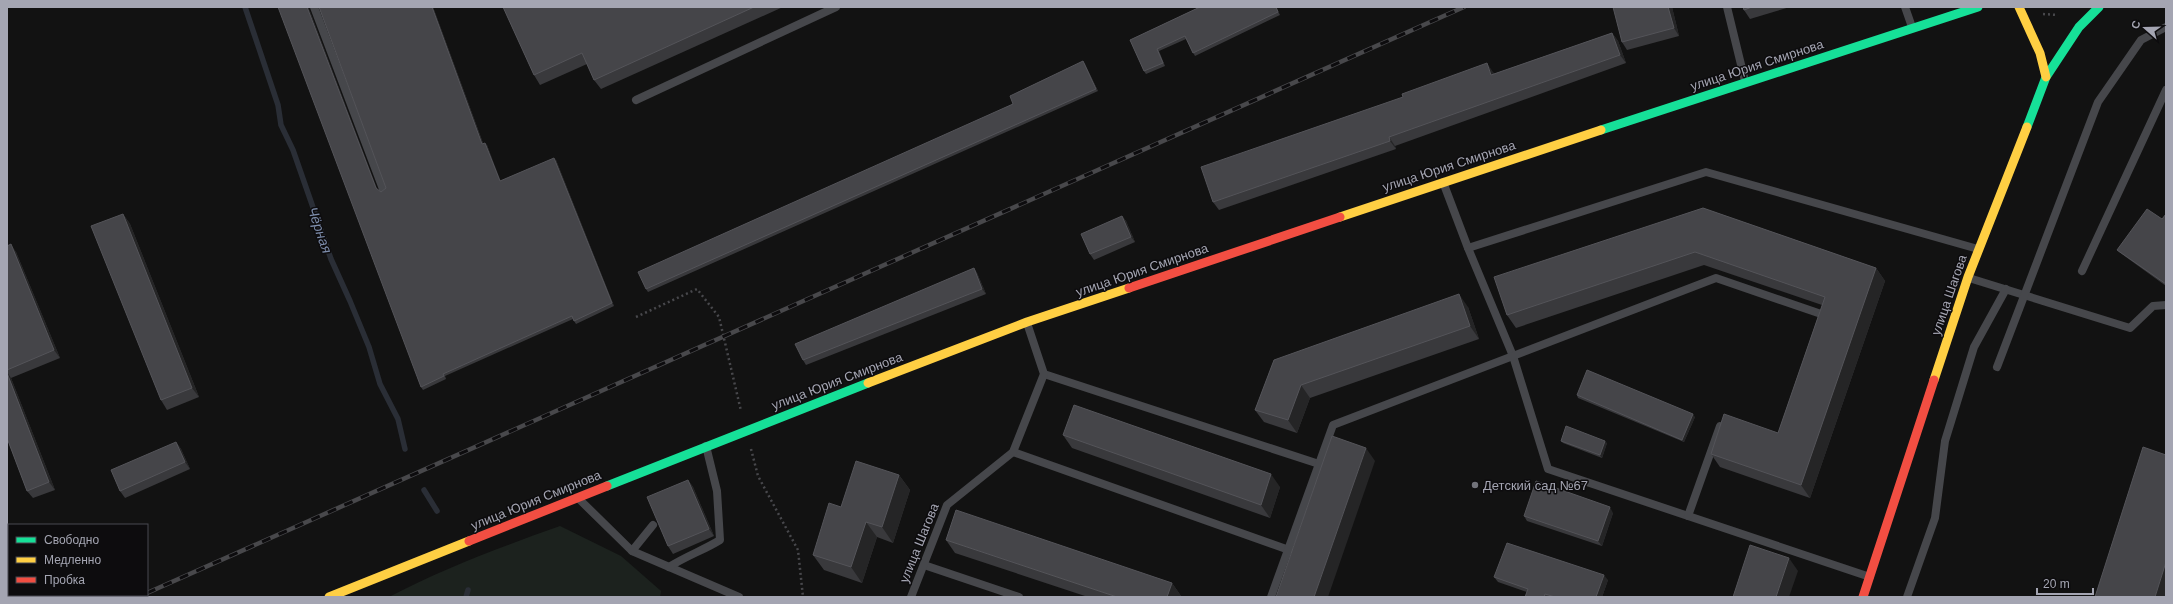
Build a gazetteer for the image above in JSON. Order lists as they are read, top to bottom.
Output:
{
  "streets": {
    "main road": ["улица Юрия Смирнова", "улица Шагова"]
  },
  "water": ["Чёрная"],
  "places": ["Детский сад №67"],
  "legend": ["Свободно", "Медленно", "Пробка"],
  "scale_bar": "20 m",
  "north": "left"
}
